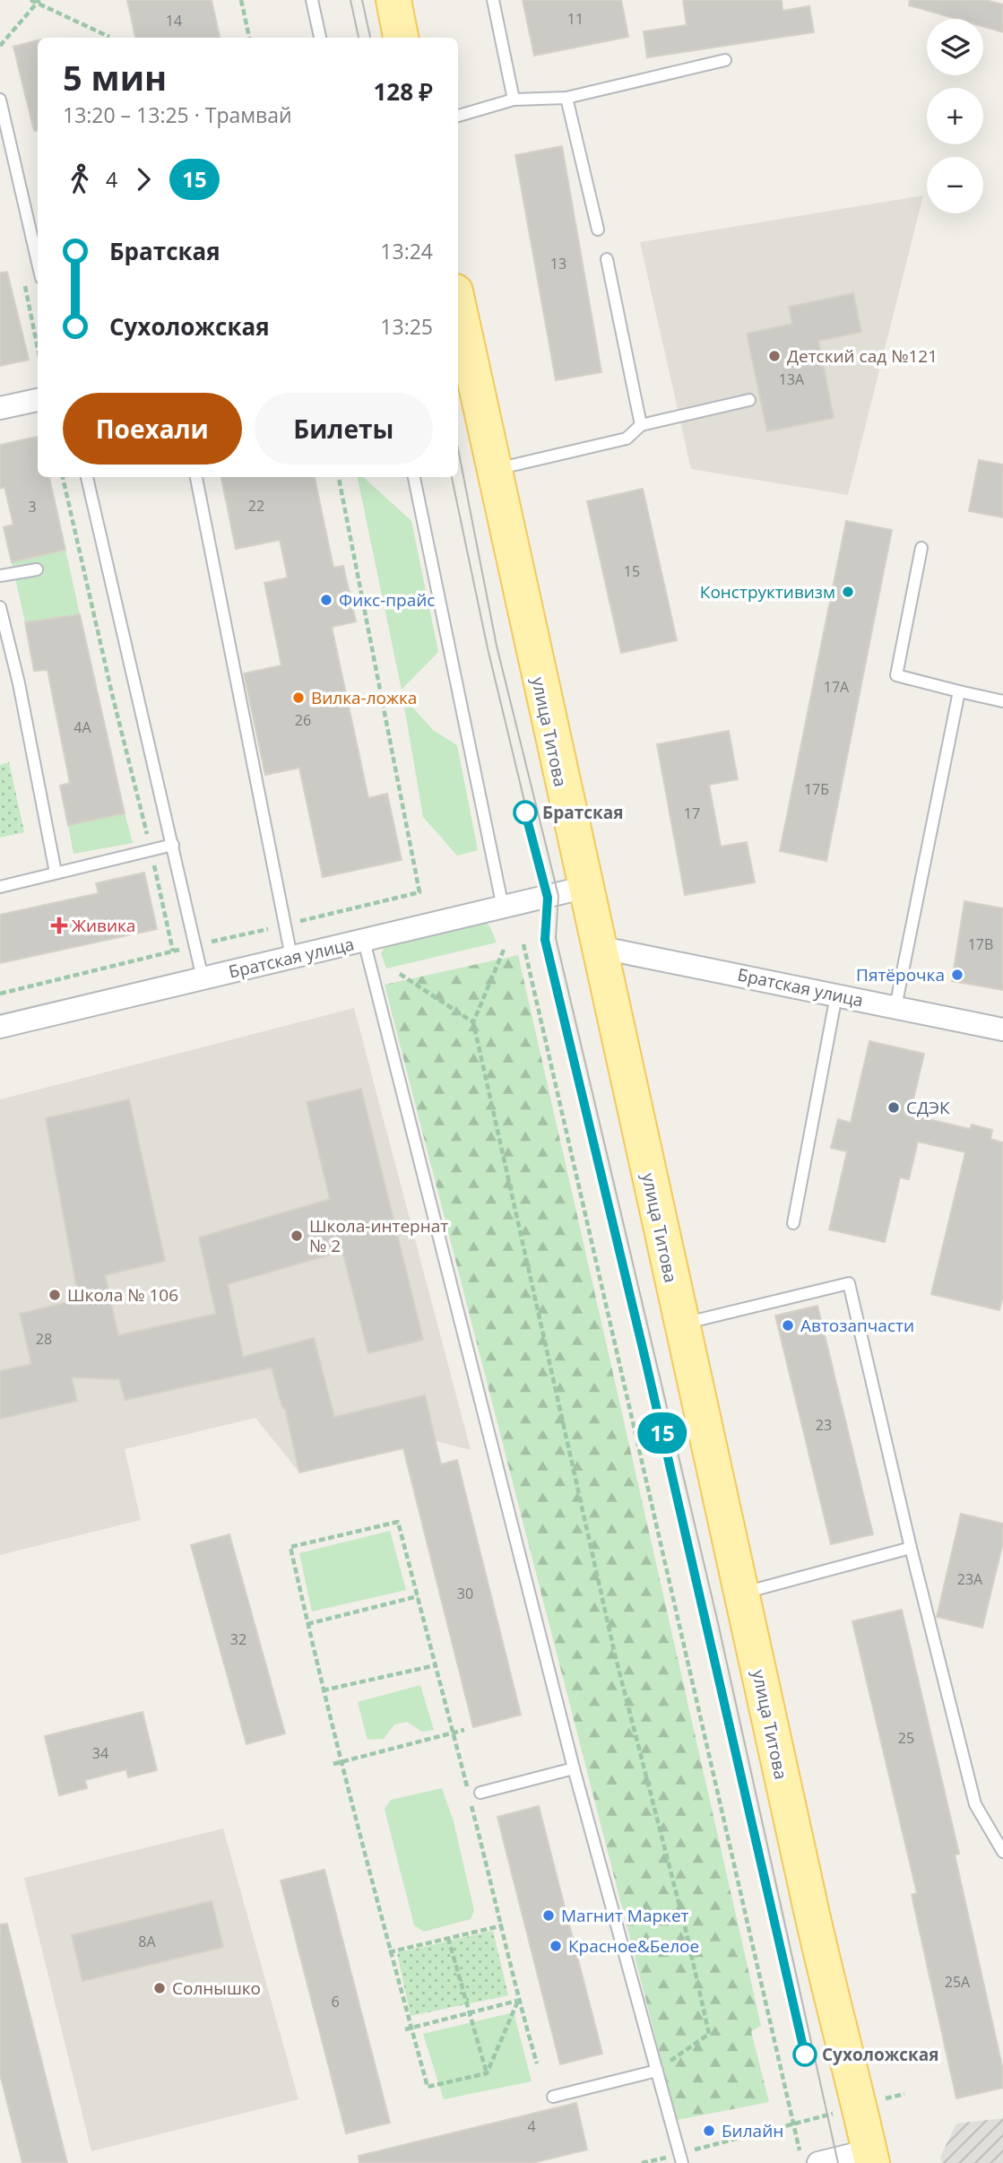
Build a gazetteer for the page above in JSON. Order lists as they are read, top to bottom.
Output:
{
  "streets": {
    "main road": ["улица Титова"],
    "street": ["Братская улица"]
  },
  "crossings": [
    ["улица Титова", "Братская улица"]
  ],
  "places": {
    "other": [
      "Детский сад №121",
      "Конструктивизм",
      "Фикс-прайс",
      "Вилка-ложка",
      "Братская",
      "Пятёрочка",
      "СДЭК",
      "Школа-интернат № 2",
      "Школа № 106",
      "Автозапчасти",
      "Магнит Маркет",
      "Красное&Белое",
      "Солнышко",
      "Сухоложская",
      "Билайн"
    ],
    "health": ["Живика"]
  },
  "lines": ["tram line 15"],
  "house_numbers": [
    "11",
    "14",
    "13",
    "13А",
    "22",
    "3",
    "15",
    "17А",
    "26",
    "4А",
    "17Б",
    "17",
    "17В",
    "28",
    "23",
    "23А",
    "30",
    "32",
    "25",
    "34",
    "8А",
    "25А",
    "6",
    "4"
  ],
  "page": {
    "on_map": "15",
    "map_buttons": ["+", "−"],
    "heading": ["5 мин", "13:20 – 13:25 · Трамвай", "128 ₽"],
    "legs": ["4", "15"],
    "list": [
      {
        "name": "Братская",
        "value": "13:24"
      },
      {
        "name": "Сухоложская",
        "value": "13:25"
      }
    ],
    "buttons": ["Поехали", "Билеты"]
  }
}
